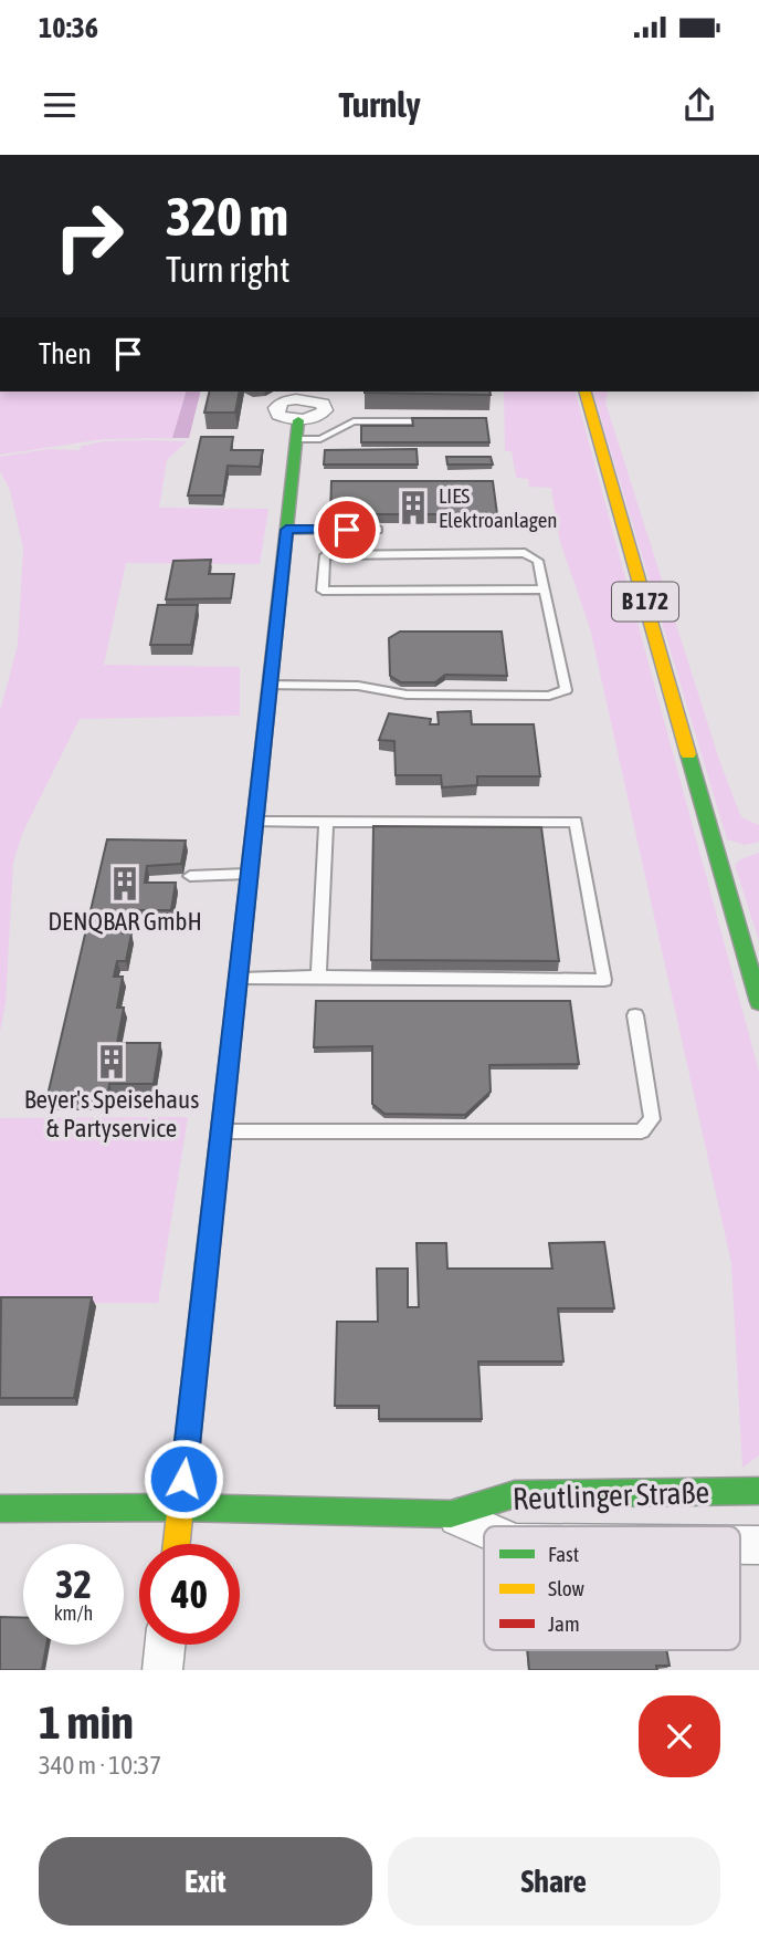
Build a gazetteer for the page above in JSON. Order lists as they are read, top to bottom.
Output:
{
  "streets": {
    "street": ["B 172", "Reutlinger Straße"]
  },
  "places": {
    "building": ["LIES Elektroanlagen", "DENQBAR GmbH", "Beyer's Speisehaus & Partyservice"]
  },
  "legend": ["Fast", "Slow", "Jam"],
  "page": {
    "status": "10:36",
    "header": "Turnly",
    "turn": ["320 m", "Turn right"],
    "then": "Then",
    "speed": "32 km/h",
    "limit": "40",
    "heading": ["1 min", "340 m · 10:37"],
    "buttons": ["Exit", "Share"]
  }
}
